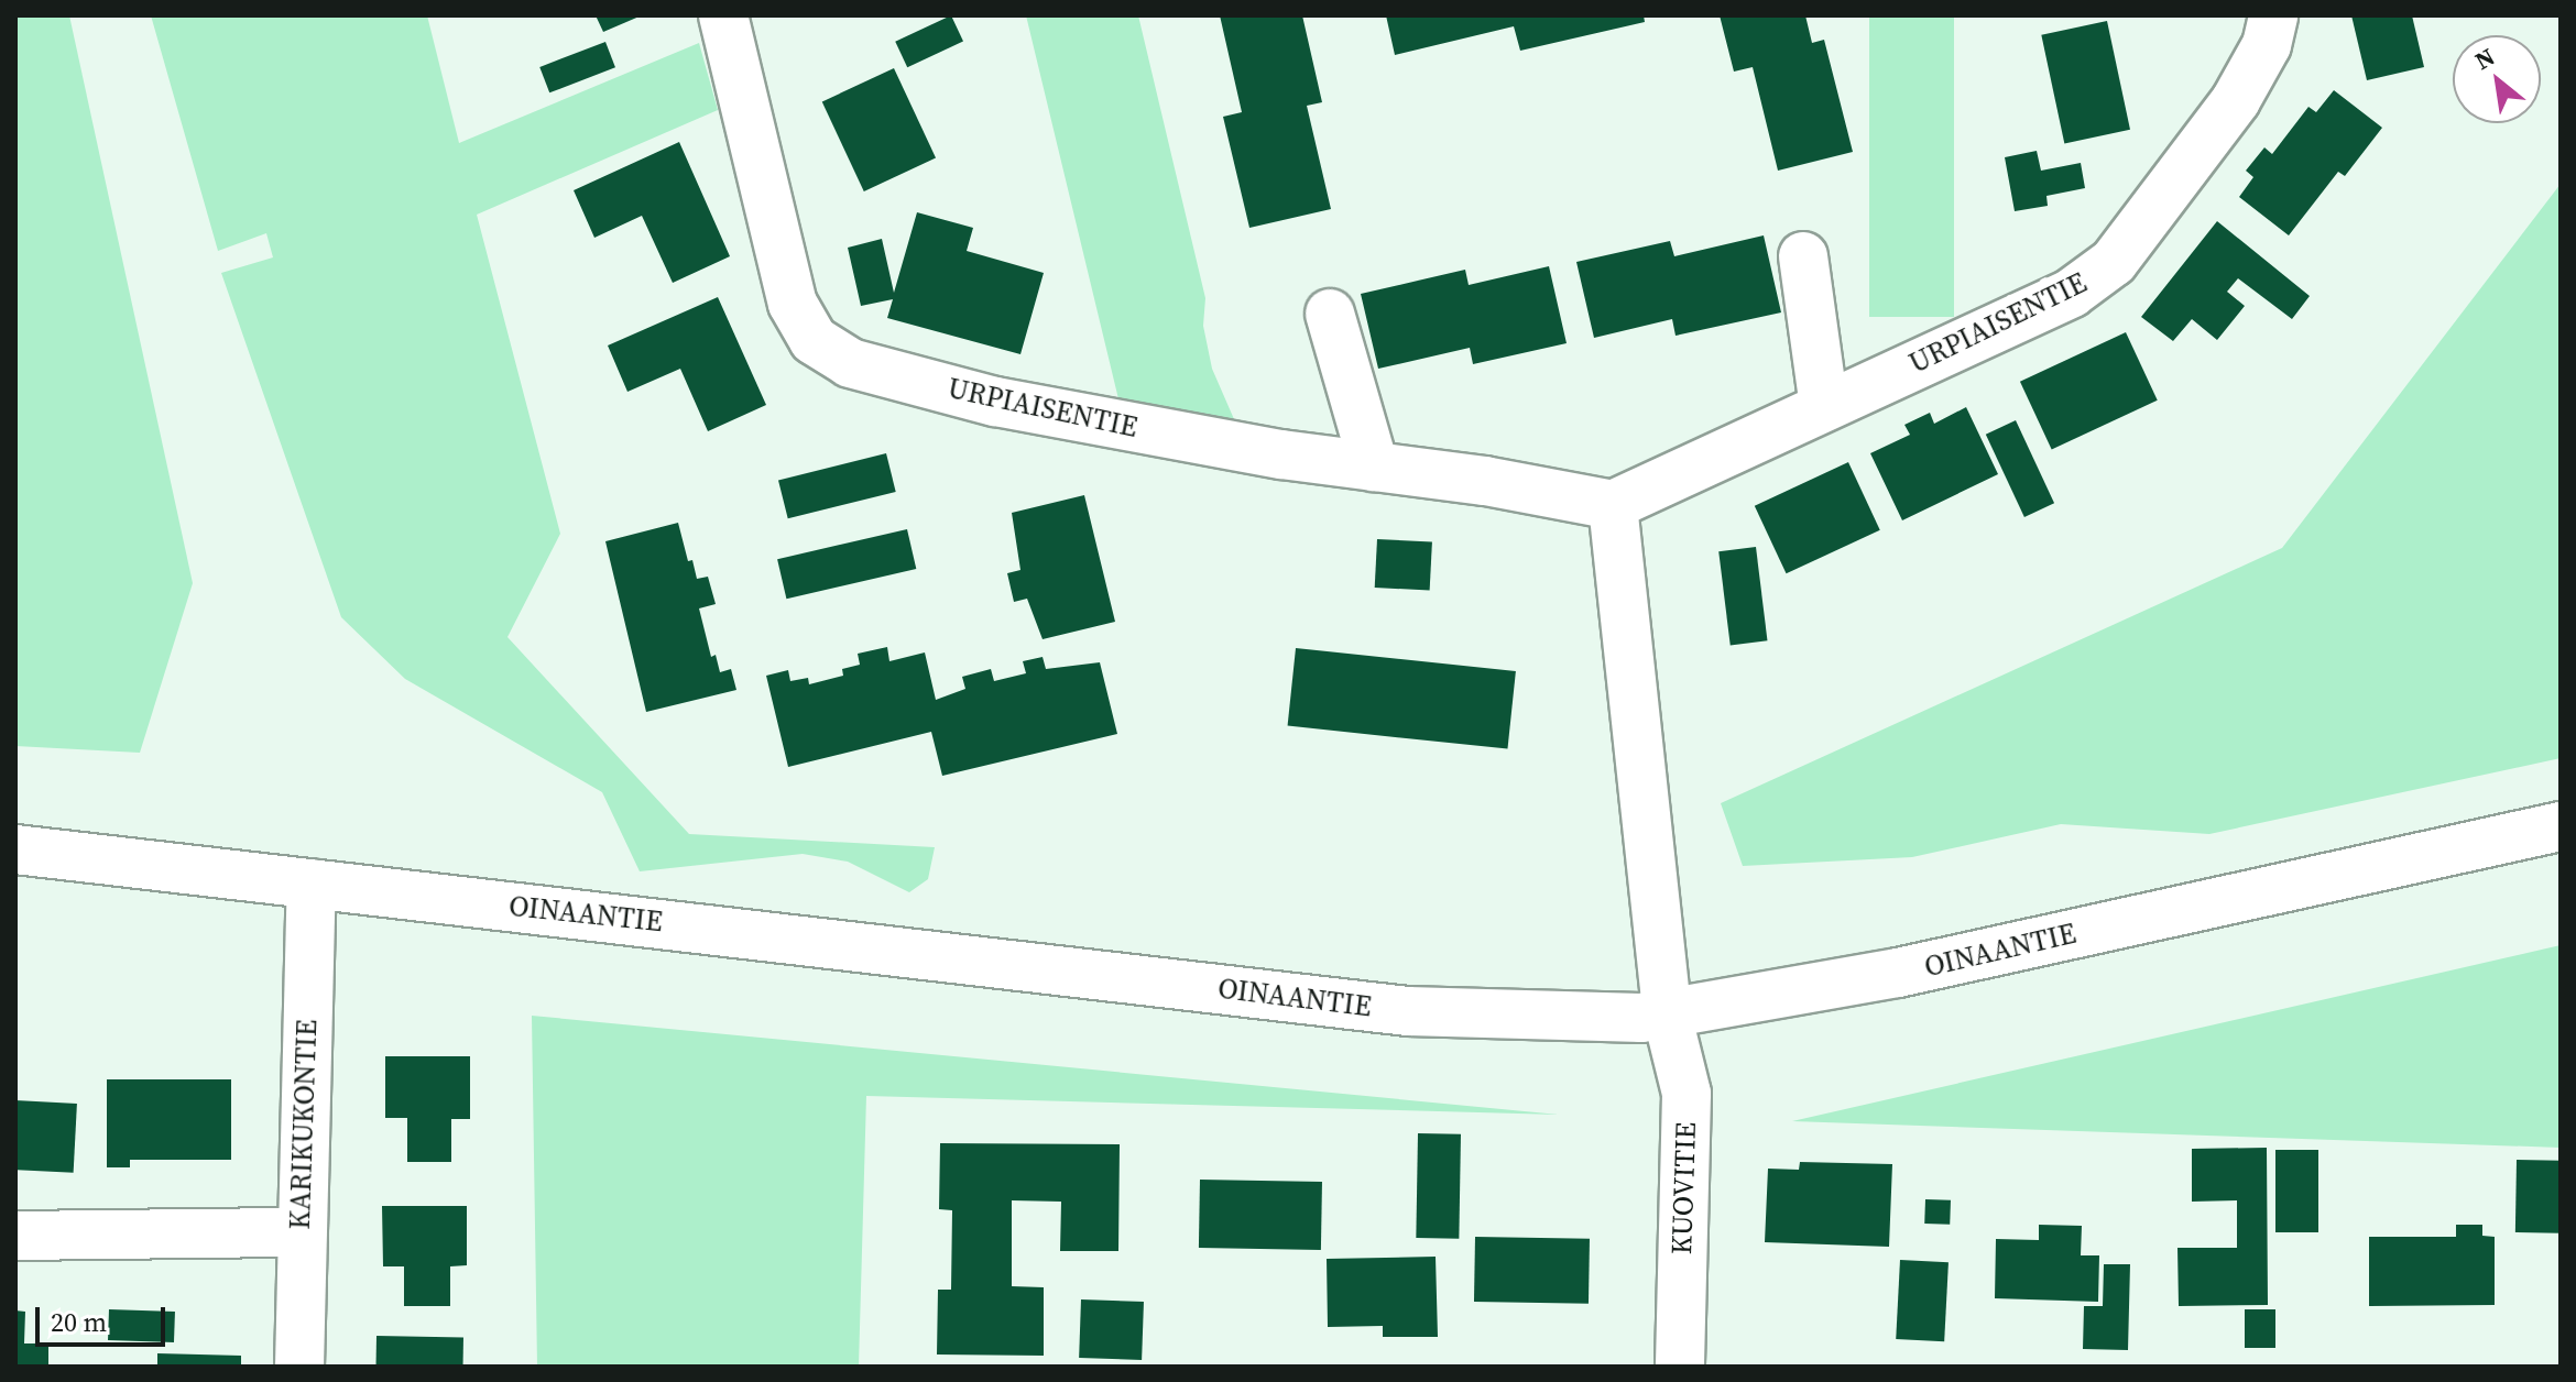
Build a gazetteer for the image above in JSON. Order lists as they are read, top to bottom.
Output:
{
  "streets": {
    "street": [
      "URPIAISENTIE",
      "OINAANTIE",
      "KARIKUKONTIE",
      "KUOVITIE"
    ]
  },
  "crossings": [
    ["OINAANTIE", "KARIKUKONTIE"],
    ["OINAANTIE", "KUOVITIE"]
  ],
  "scale_bar": "20 m",
  "north": "top left"
}
